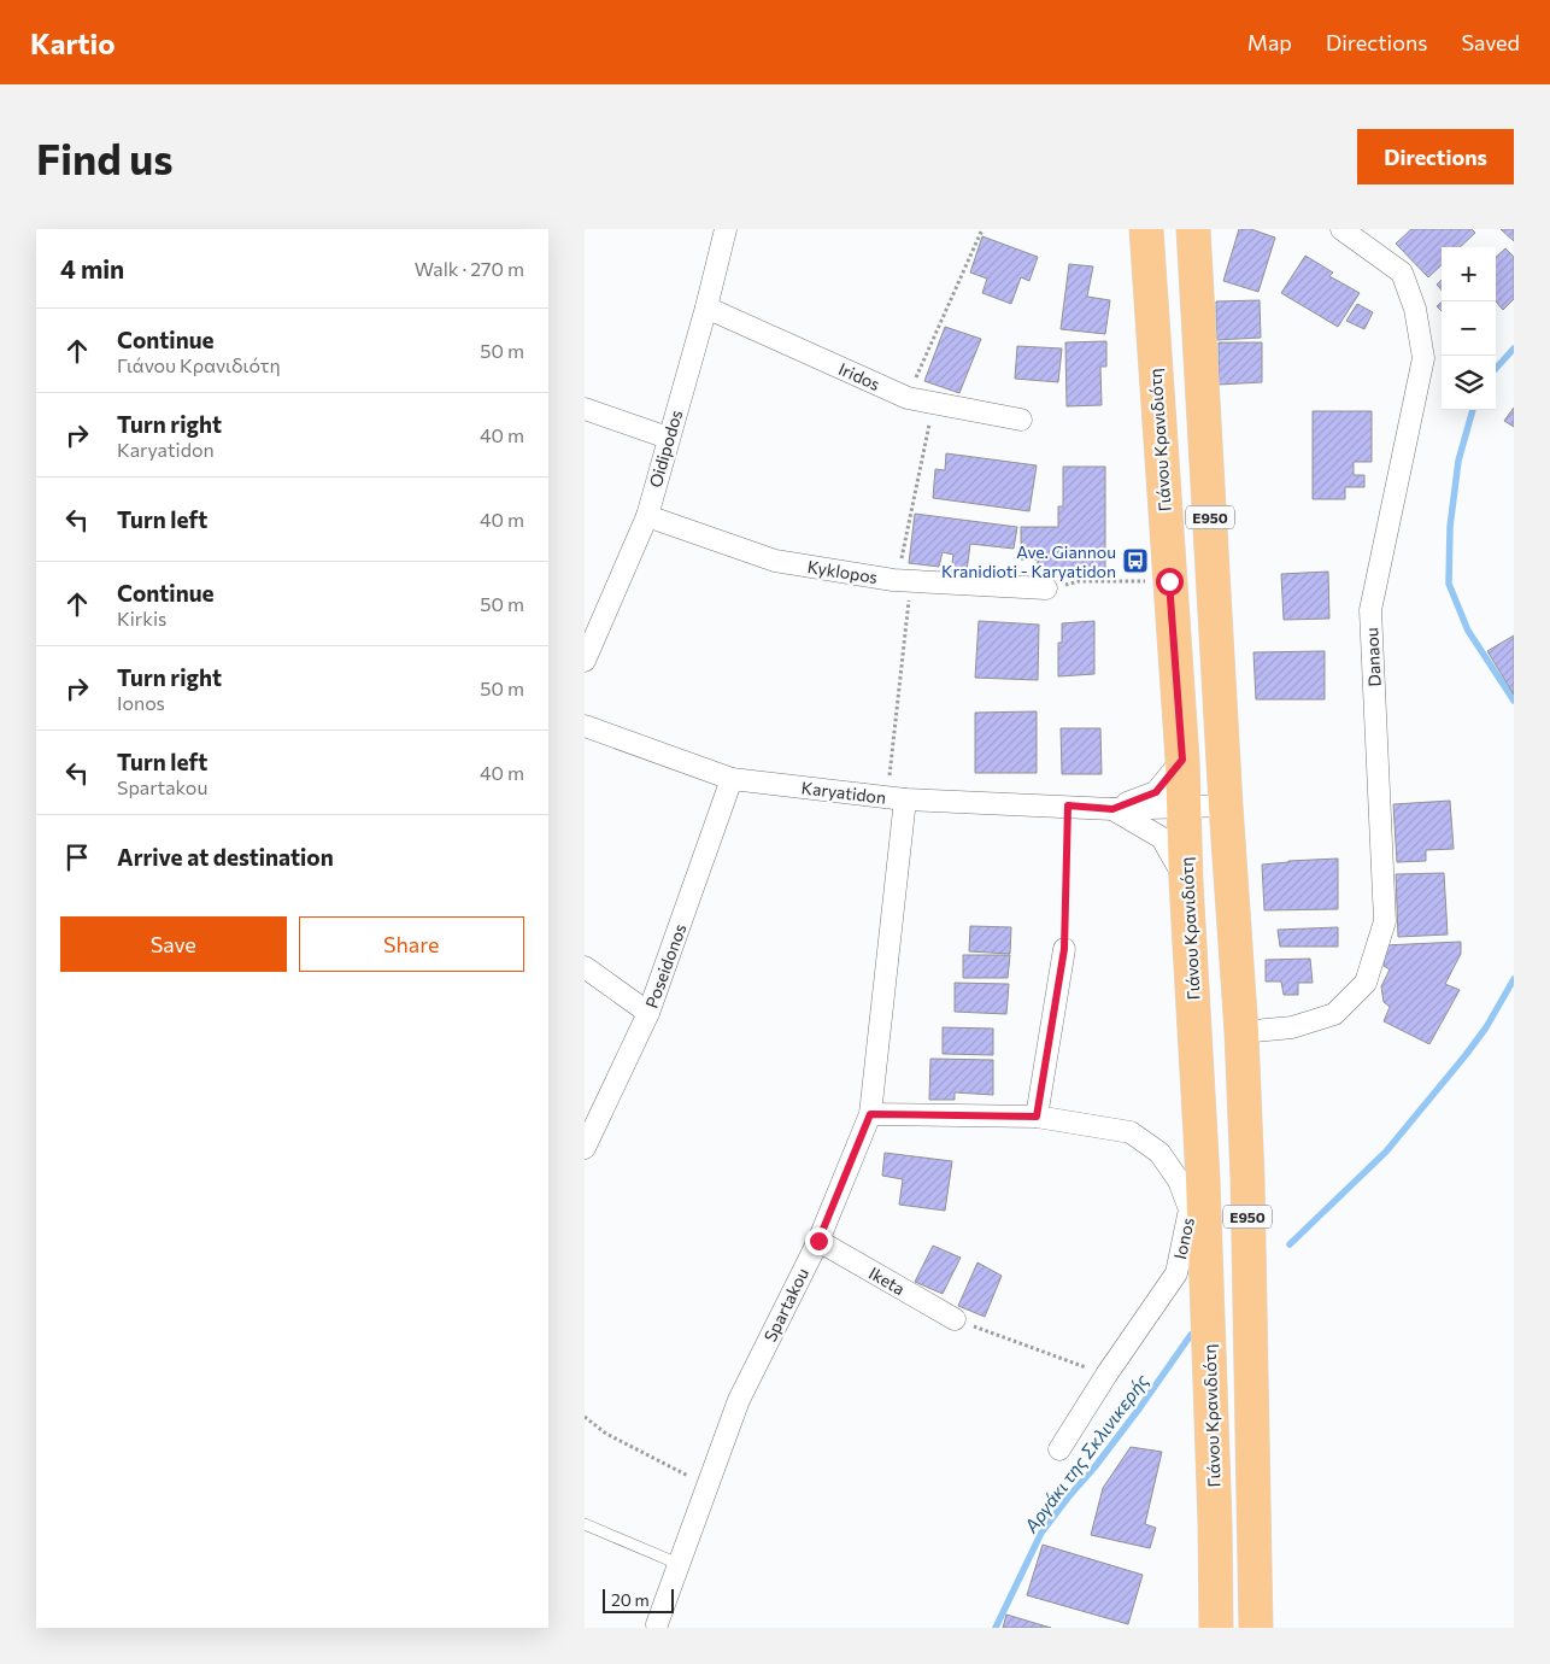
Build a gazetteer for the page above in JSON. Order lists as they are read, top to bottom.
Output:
{
  "streets": {
    "main road": ["Γιάνου Κρανιδιότη", "E950"],
    "street": [
      "Iridos",
      "Oidipodos",
      "Kyklopos",
      "Danaou",
      "Karyatidon",
      "Poseidonos",
      "Ionos",
      "Iketa",
      "Spartakou"
    ]
  },
  "crossings": [
    ["Iridos", "Oidipodos"],
    ["Γιάνου Κρανιδιότη", "Karyatidon"],
    ["Oidipodos", "Kyklopos"],
    ["E950", "Danaou"],
    ["E950", "Karyatidon"],
    ["Karyatidon", "Poseidonos"],
    ["Karyatidon", "Spartakou"],
    ["Ionos", "Spartakou"],
    ["Iketa", "Spartakou"]
  ],
  "water": ["Αργάκι της Σκλινικερής"],
  "places": {
    "bus stop": ["Ave. Giannou Kranidioti - Karyatidon"]
  },
  "scale_bar": "20 m",
  "page": {
    "header": "Kartio",
    "nav": ["Map", "Directions", "Saved"],
    "buttons": [
      "Directions",
      ["Save", "Share"]
    ],
    "title": "Find us",
    "heading": ["4 min", "Walk · 270 m"],
    "map_buttons": ["+", "−"],
    "list": [
      ["Continue", "Γιάνου Κρανιδιότη", "50 m"],
      ["Turn right", "Karyatidon", "40 m"],
      ["Turn left", "40 m"],
      ["Continue", "Kirkis", "50 m"],
      ["Turn right", "Ionos", "50 m"],
      ["Turn left", "Spartakou", "40 m"],
      "Arrive at destination"
    ],
    "scale": "20 m"
  }
}
